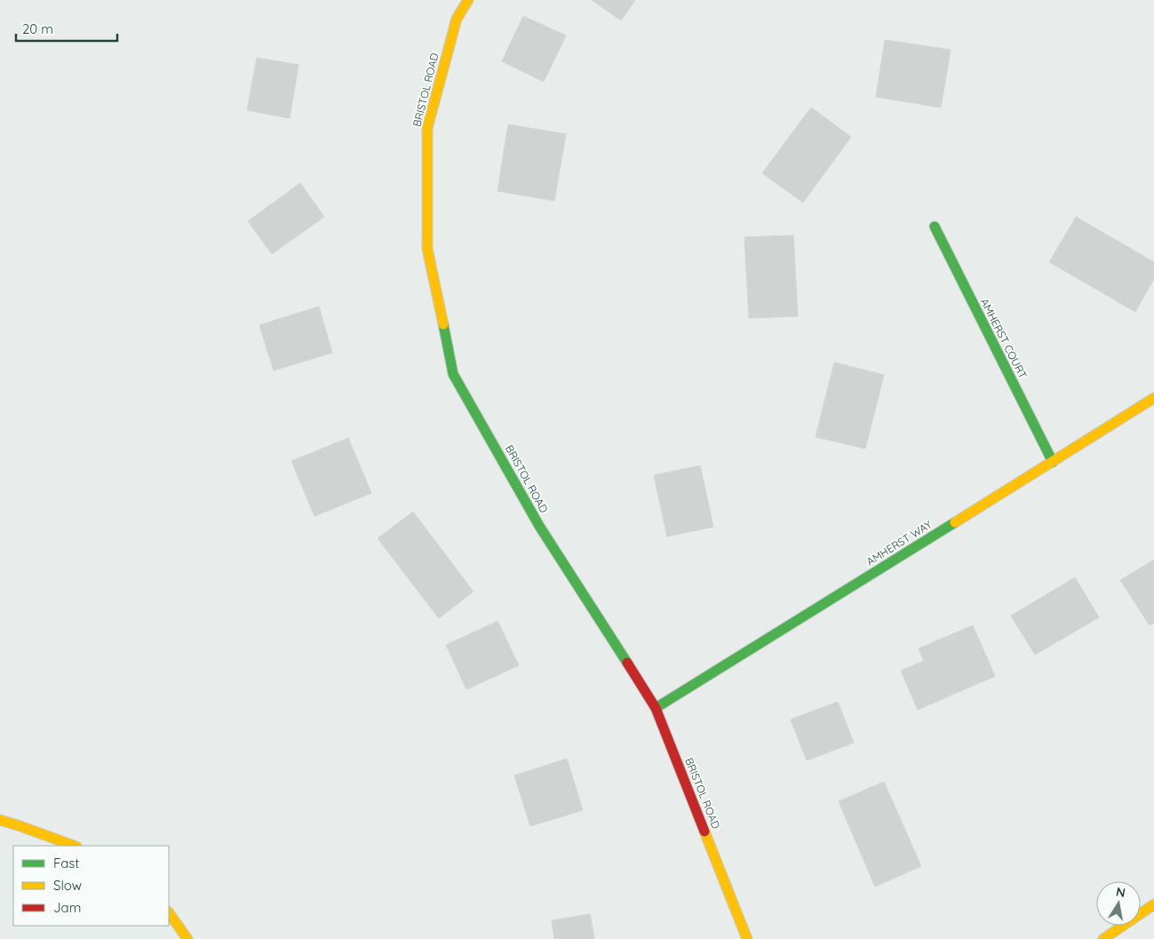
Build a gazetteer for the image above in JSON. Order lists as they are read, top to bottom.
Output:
{
  "streets": {
    "street": ["BRISTOL ROAD", "AMHERST COURT", "AMHERST WAY"]
  },
  "crossings": [
    ["BRISTOL ROAD", "AMHERST WAY"],
    ["AMHERST COURT", "AMHERST WAY"]
  ],
  "legend": ["Fast", "Slow", "Jam"],
  "scale_bar": "20 m",
  "north": "top"
}
